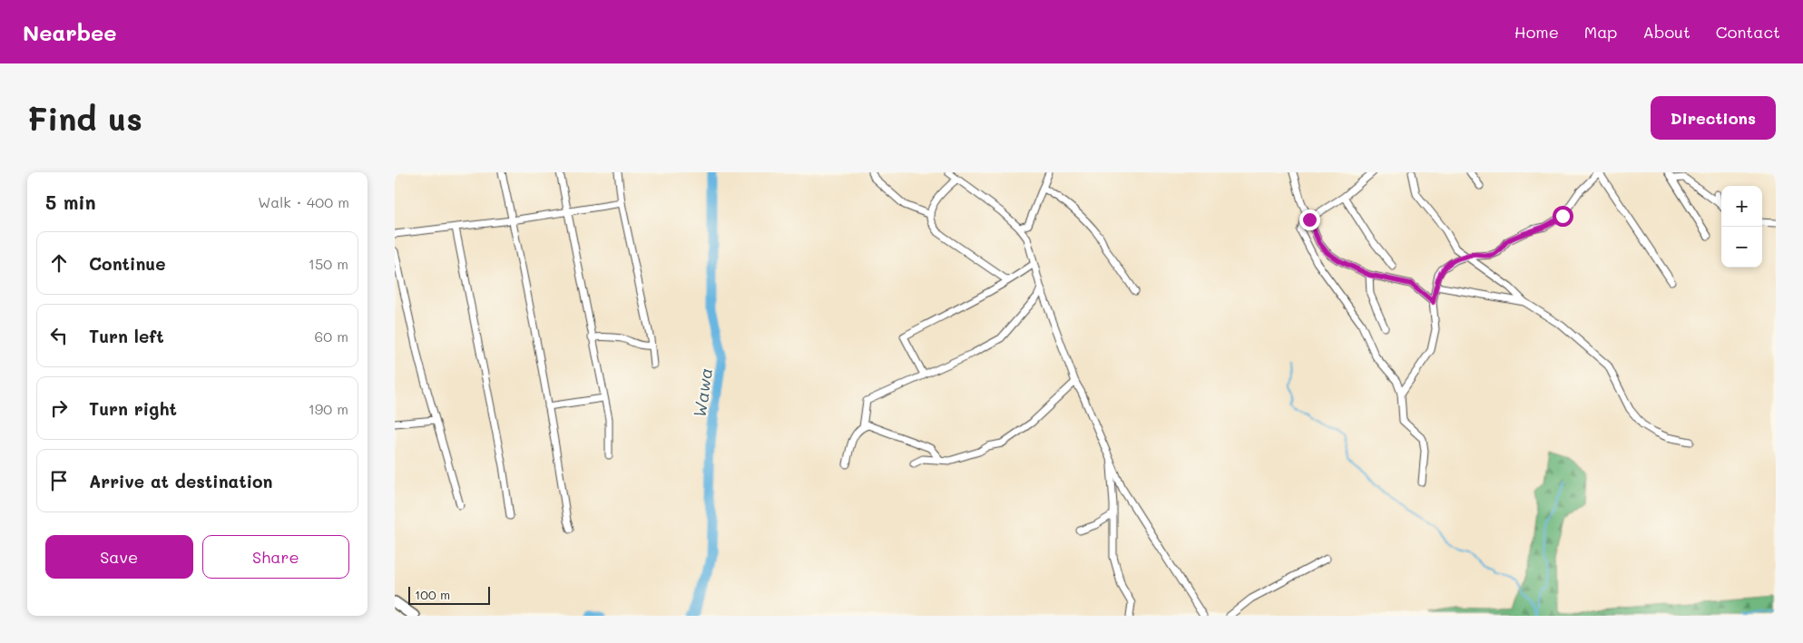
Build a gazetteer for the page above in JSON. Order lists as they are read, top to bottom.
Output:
{
  "water": ["Wawa"],
  "scale_bar": "100 m",
  "page": {
    "header": "Nearbee",
    "nav": [
      "Home",
      "Map",
      "About",
      "Contact"
    ],
    "buttons": [
      "Directions",
      ["Save", "Share"]
    ],
    "title": "Find us",
    "heading": ["5 min", "Walk · 400 m"],
    "map_buttons": ["+", "−"],
    "list": [
      ["Continue", "150 m"],
      ["Turn left", "60 m"],
      ["Turn right", "190 m"],
      "Arrive at destination"
    ],
    "scale": "100 m"
  }
}
